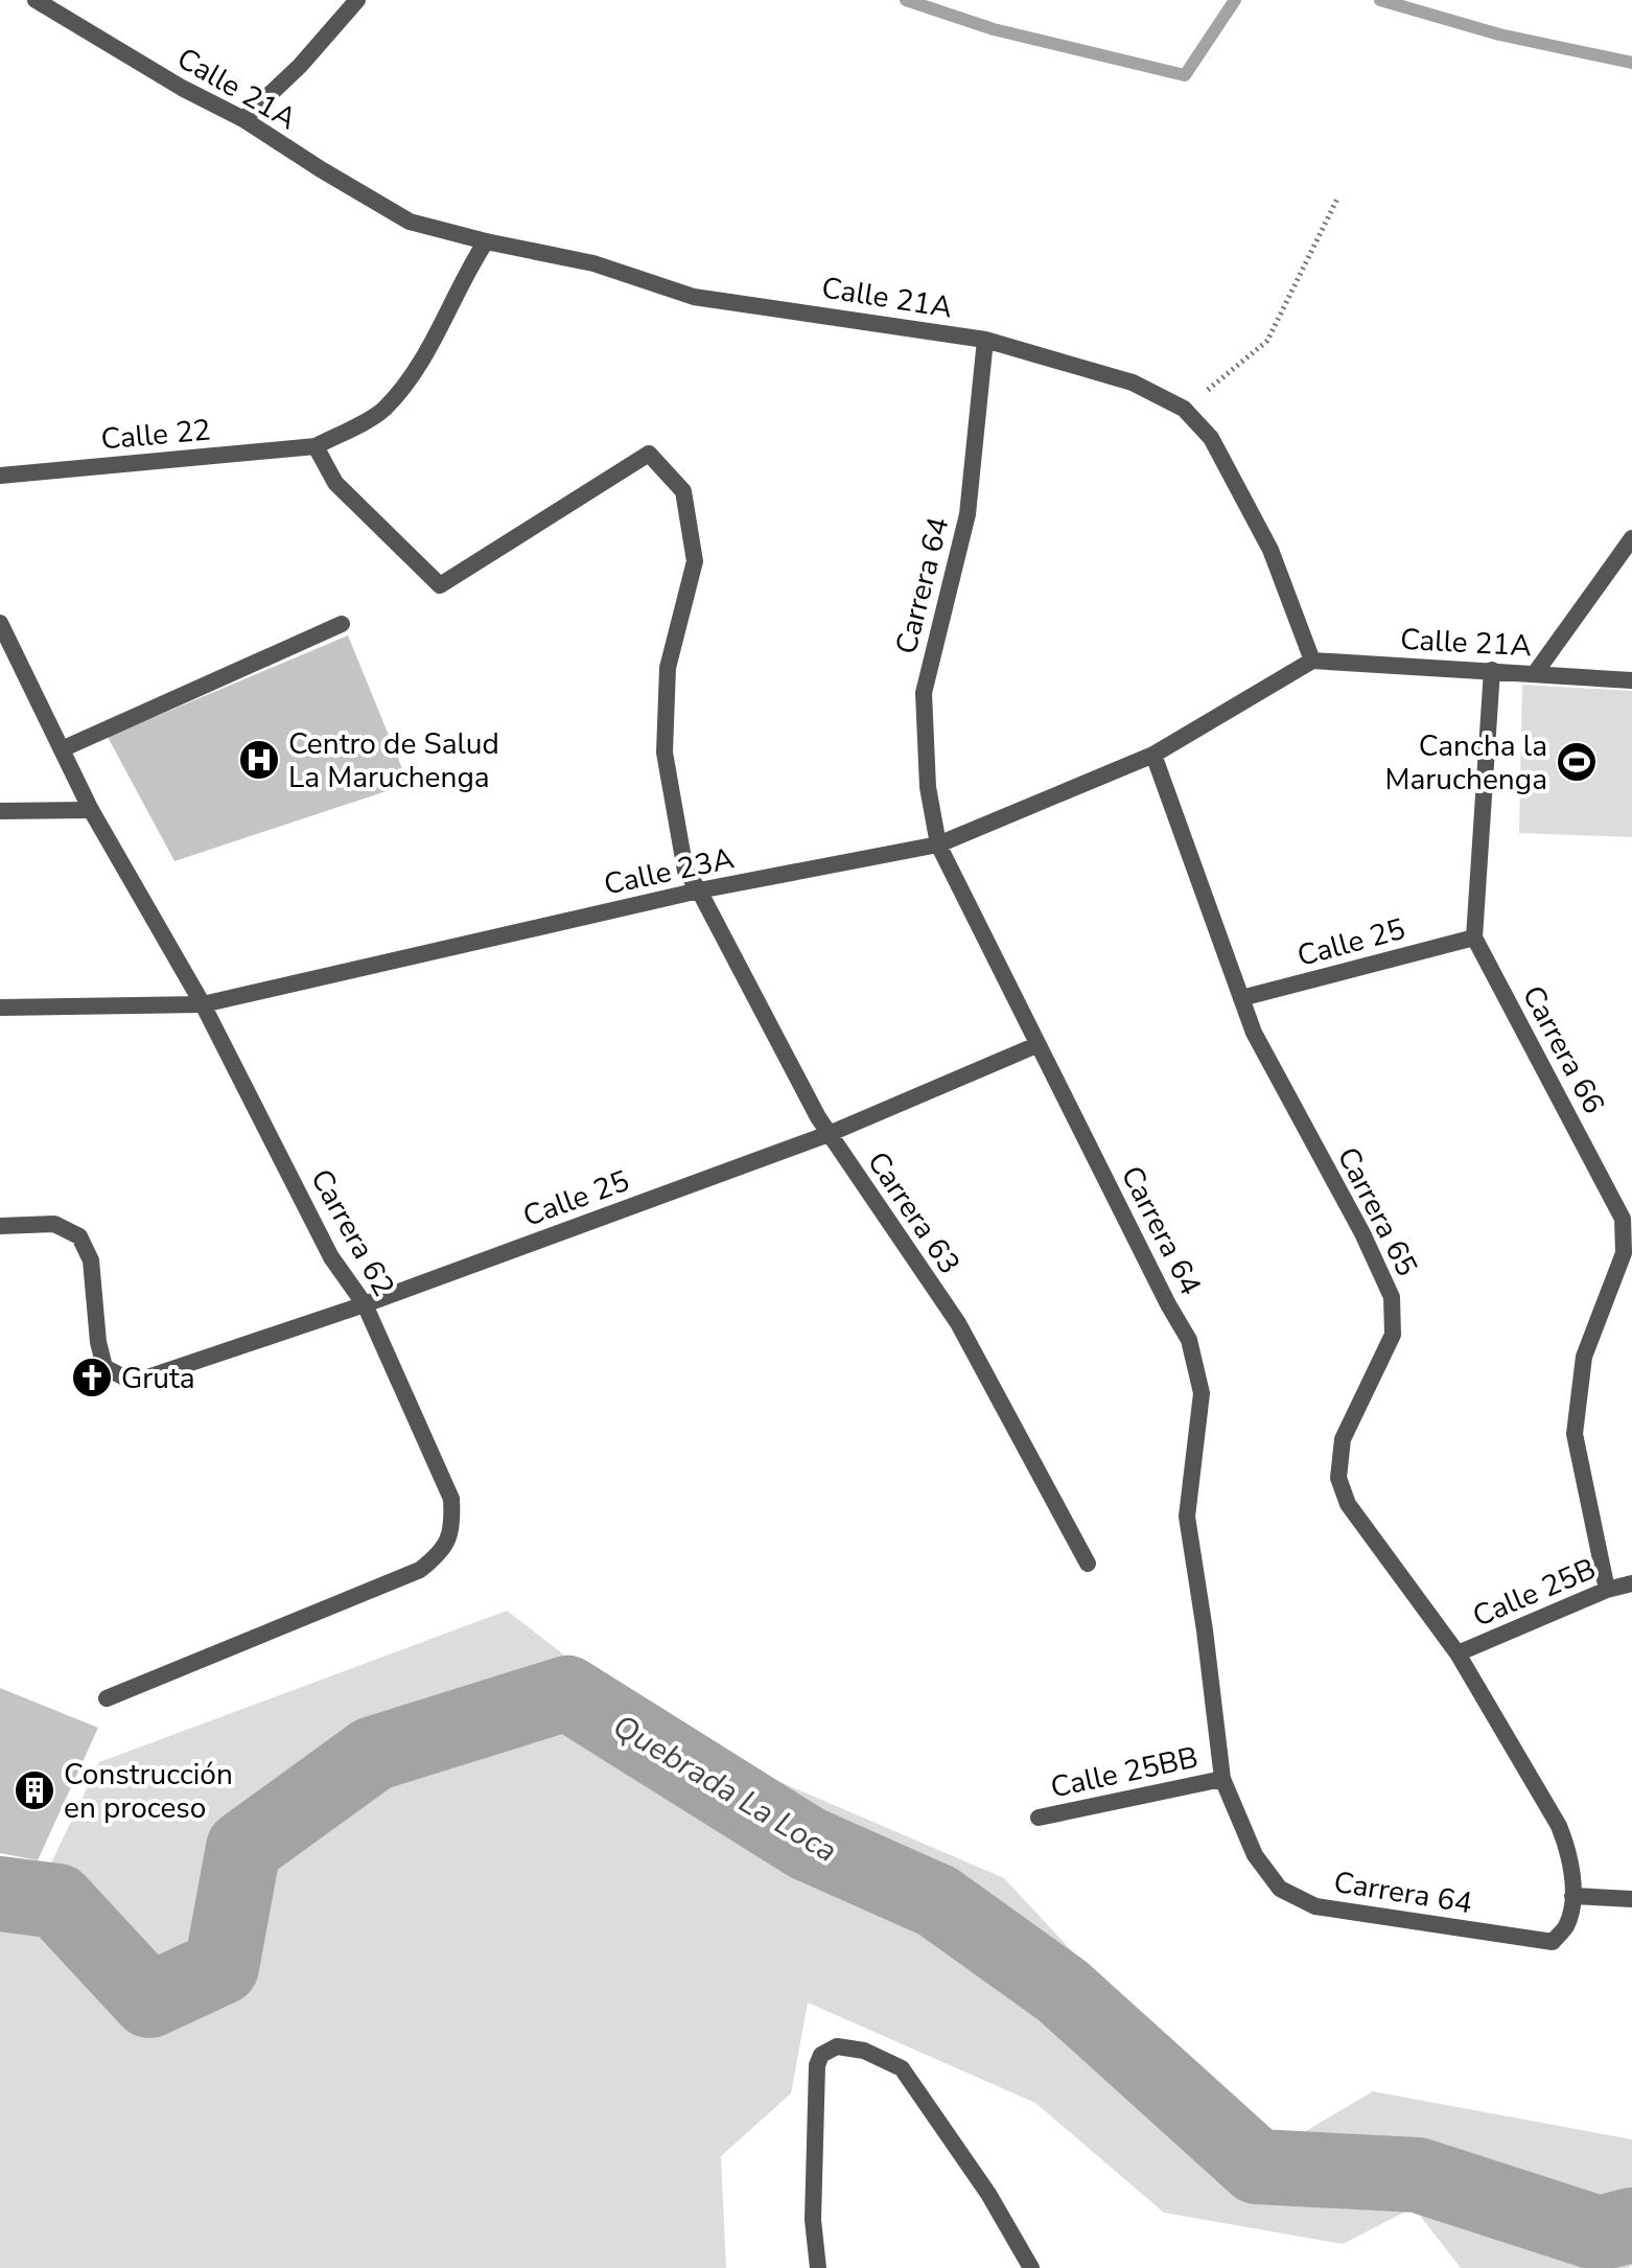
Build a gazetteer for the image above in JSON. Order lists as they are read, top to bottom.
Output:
{
  "streets": {
    "street": [
      "Calle 21A",
      "Calle 22",
      "Carrera 64",
      "Calle 23A",
      "Calle 25",
      "Carrera 66",
      "Carrera 65",
      "Carrera 63",
      "Carrera 62",
      "Calle 25B",
      "Calle 25BB"
    ]
  },
  "crossings": [
    ["Calle 21A", "Carrera 64"],
    ["Calle 21A", "Calle 23A"],
    ["Calle 22", "Carrera 63"],
    ["Carrera 64", "Calle 23A"],
    ["Carrera 64", "Calle 25"],
    ["Carrera 64", "Carrera 65"],
    ["Carrera 64", "Calle 25BB"],
    ["Calle 23A", "Carrera 65"],
    ["Calle 23A", "Carrera 63"],
    ["Calle 23A", "Carrera 62"],
    ["Calle 25", "Carrera 66"],
    ["Calle 25", "Carrera 65"],
    ["Calle 25", "Carrera 63"],
    ["Calle 25", "Carrera 62"],
    ["Carrera 66", "Calle 25B"],
    ["Carrera 65", "Calle 25B"]
  ],
  "water": ["Quebrada La Loca"],
  "places": {
    "hospital": ["Centro de Salud La Maruchenga"],
    "sports": ["Cancha la Maruchenga"],
    "church": ["Gruta"],
    "building": ["Construcción en proceso"]
  }
}
